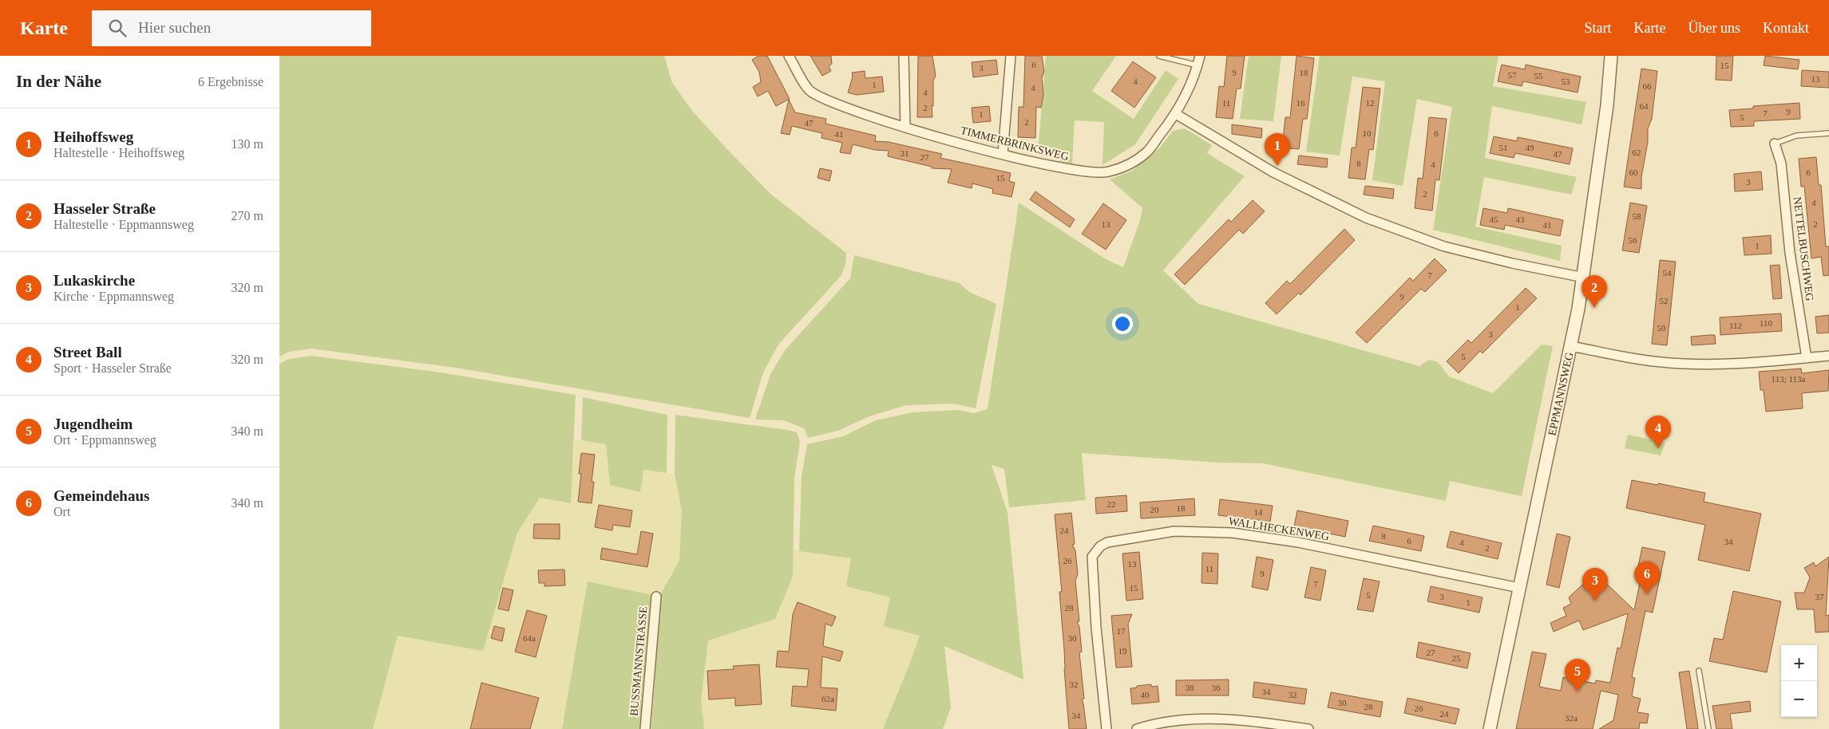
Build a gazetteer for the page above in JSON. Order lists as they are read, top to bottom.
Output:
{
  "streets": {
    "street": [
      "TIMMERBRINKSWEG",
      "NETTELBUSCHWEG",
      "EPPMANNSWEG",
      "WALLHECKENWEG",
      "BUSSMANNSTRASSE"
    ]
  },
  "crossings": [
    ["EPPMANNSWEG", "WALLHECKENWEG"]
  ],
  "house_numbers": [
    "6",
    "15",
    "3",
    "9",
    "18",
    "57",
    "55",
    "13",
    "4",
    "53",
    "1",
    "66",
    "4",
    "4",
    "11",
    "16",
    "12",
    "64",
    "2",
    "9",
    "7",
    "1",
    "5",
    "2",
    "47",
    "10",
    "6",
    "41",
    "51",
    "49",
    "62",
    "31",
    "47",
    "27",
    "8",
    "4",
    "60",
    "6",
    "15",
    "3",
    "2",
    "4",
    "58",
    "45",
    "43",
    "13",
    "2",
    "41",
    "56",
    "1",
    "54",
    "7",
    "9",
    "52",
    "1",
    "110",
    "112",
    "50",
    "3",
    "5",
    "113; 113a",
    "22",
    "18",
    "20",
    "14",
    "24",
    "8",
    "6",
    "34",
    "4",
    "2",
    "26",
    "13",
    "11",
    "9",
    "7",
    "15",
    "5",
    "3",
    "37",
    "1",
    "28",
    "17",
    "64a",
    "30",
    "19",
    "27",
    "25",
    "32",
    "38",
    "36",
    "34",
    "40",
    "32",
    "62a",
    "30",
    "28",
    "26",
    "24",
    "34",
    "32a"
  ],
  "page": {
    "header": "Karte",
    "search": "Hier suchen",
    "nav": [
      "Start",
      "Karte",
      "Über uns",
      "Kontakt"
    ],
    "heading": ["In der Nähe", "6 Ergebnisse"],
    "list": [
      {
        "mark": "1",
        "name": "Heihoffsweg",
        "note": "Haltestelle · Heihoffsweg",
        "value": "130 m"
      },
      {
        "mark": "2",
        "name": "Hasseler Straße",
        "note": "Haltestelle · Eppmannsweg",
        "value": "270 m"
      },
      {
        "mark": "3",
        "name": "Lukaskirche",
        "note": "Kirche · Eppmannsweg",
        "value": "320 m"
      },
      {
        "mark": "4",
        "name": "Street Ball",
        "note": "Sport · Hasseler Straße",
        "value": "320 m"
      },
      {
        "mark": "5",
        "name": "Jugendheim",
        "note": "Ort · Eppmannsweg",
        "value": "340 m"
      },
      {
        "mark": "6",
        "name": "Gemeindehaus",
        "note": "Ort",
        "value": "340 m"
      }
    ],
    "pins": [
      "1",
      "2",
      "4",
      "6",
      "3",
      "5"
    ],
    "map_buttons": ["+", "−"]
  }
}
